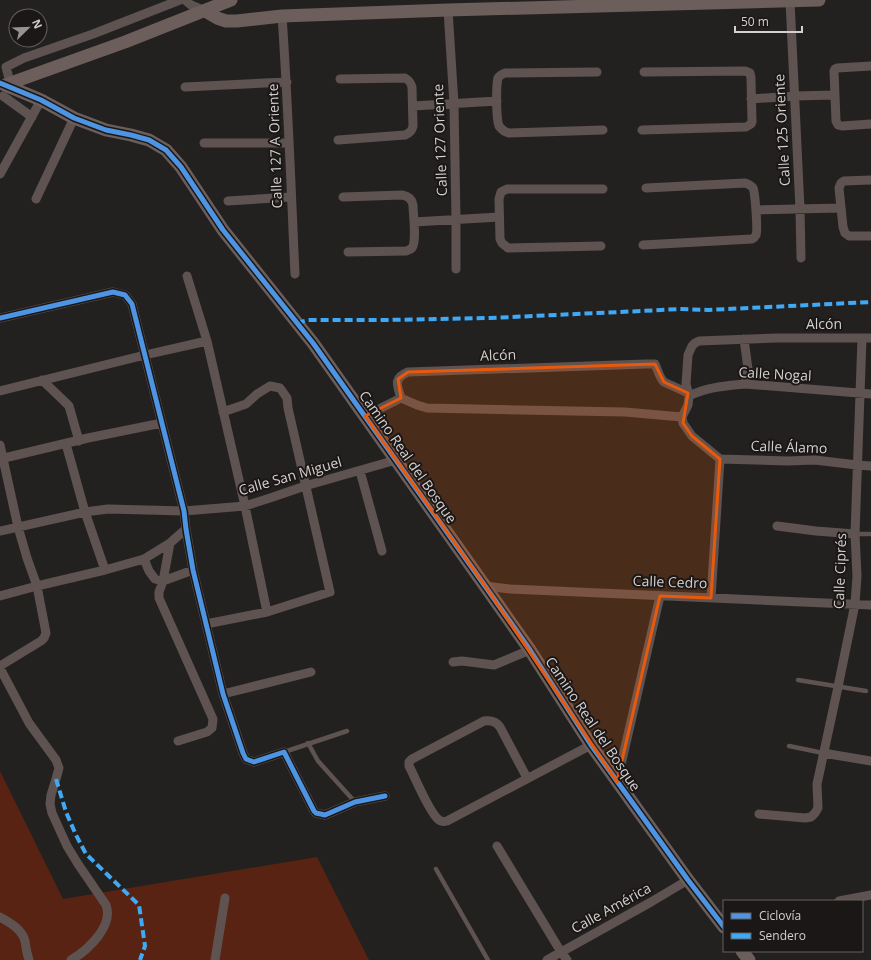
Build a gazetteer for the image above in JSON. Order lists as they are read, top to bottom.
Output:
{
  "streets": {
    "street": [
      "Calle 125 Oriente",
      "Calle 127 Oriente",
      "Calle 127 A Oriente",
      "Alcón",
      "Calle Nogal",
      "Calle Álamo",
      "Camino Real del Bosque",
      "Calle San Miguel",
      "Calle Ciprés",
      "Calle Cedro",
      "Calle América"
    ]
  },
  "crossings": [
    ["Alcón", "Calle Nogal"],
    ["Alcón", "Calle Ciprés"],
    ["Calle Nogal", "Calle Ciprés"],
    ["Calle Álamo", "Calle Ciprés"],
    ["Camino Real del Bosque", "Calle San Miguel"],
    ["Camino Real del Bosque", "Calle Cedro"],
    ["Camino Real del Bosque", "Calle América"],
    ["Calle Ciprés", "Calle Cedro"]
  ],
  "legend": ["Ciclovía", "Sendero"],
  "scale_bar": "50 m",
  "north": "top right"
}
